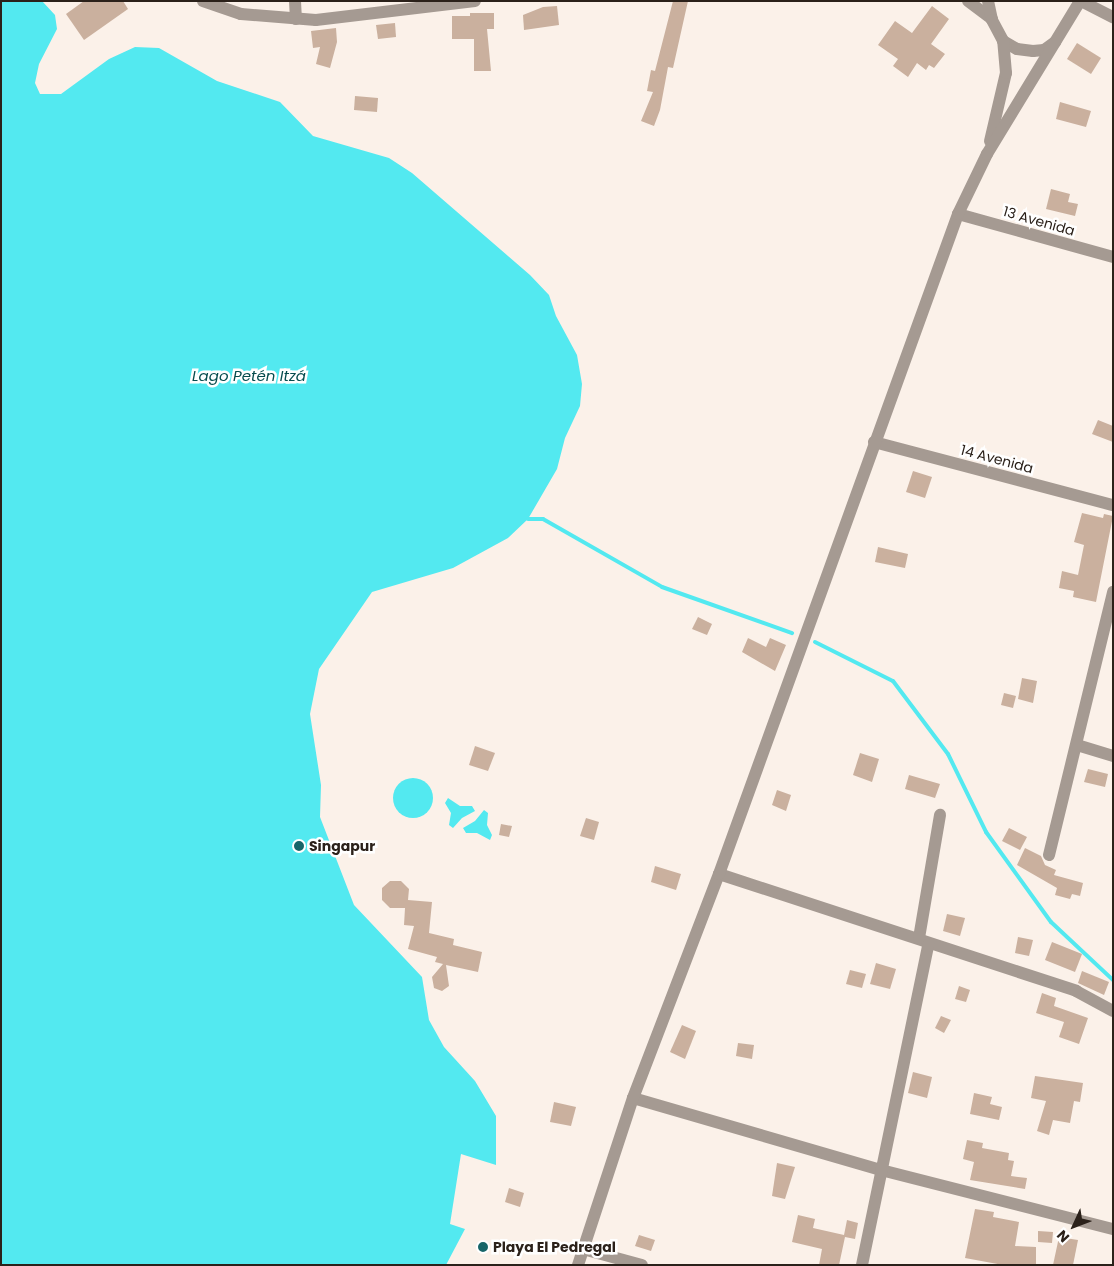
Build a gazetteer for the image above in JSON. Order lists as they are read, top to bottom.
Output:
{
  "streets": {
    "street": ["13 Avenida", "14 Avenida"]
  },
  "water": ["Lago Petén Itzá"],
  "places": ["Singapur", "Playa El Pedregal"],
  "north": "bottom left"
}
